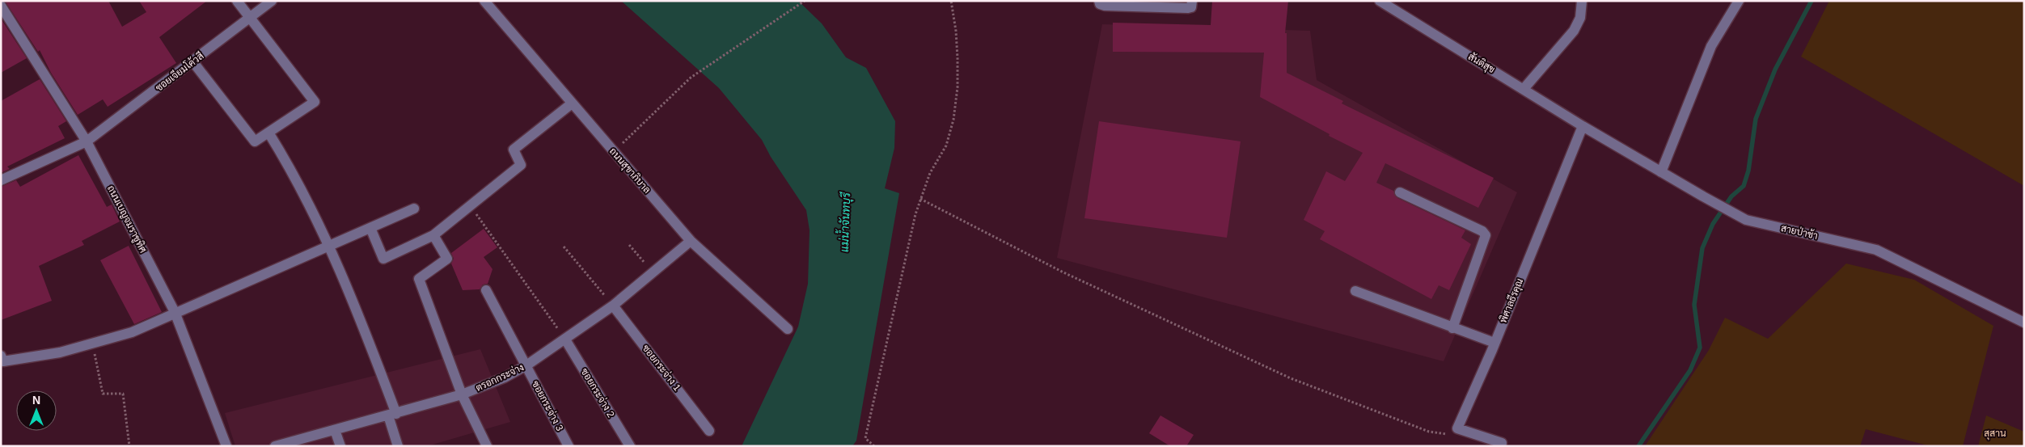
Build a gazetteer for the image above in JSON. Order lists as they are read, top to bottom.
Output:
{
  "streets": {
    "street": [
      "สันติสุข",
      "ซอยเจียมโค้วสี",
      "ถนนสุขาภิบาล",
      "ถนนเบญจมราชูทิศ",
      "สายป่าช้า",
      "พิศาลธีรคุณ",
      "ซอยกระจ่าง 1",
      "ตรอกกระจ่าง",
      "ซอยกระจ่าง 2",
      "ซอยกระจ่าง 3"
    ]
  },
  "crossings": [
    ["สันติสุข", "สายป่าช้า"],
    ["สันติสุข", "พิศาลธีรคุณ"],
    ["ซอยเจียมโค้วสี", "ถนนเบญจมราชูทิศ"],
    ["ถนนสุขาภิบาล", "ตรอกกระจ่าง"],
    ["สายป่าช้า", "พิศาลธีรคุณ"],
    ["ซอยกระจ่าง 1", "ตรอกกระจ่าง"],
    ["ตรอกกระจ่าง", "ซอยกระจ่าง 2"],
    ["ตรอกกระจ่าง", "ซอยกระจ่าง 3"]
  ],
  "water": ["แม่น้ำจันทบุรี"],
  "parks": ["สุสาน"],
  "north": "top"
}
